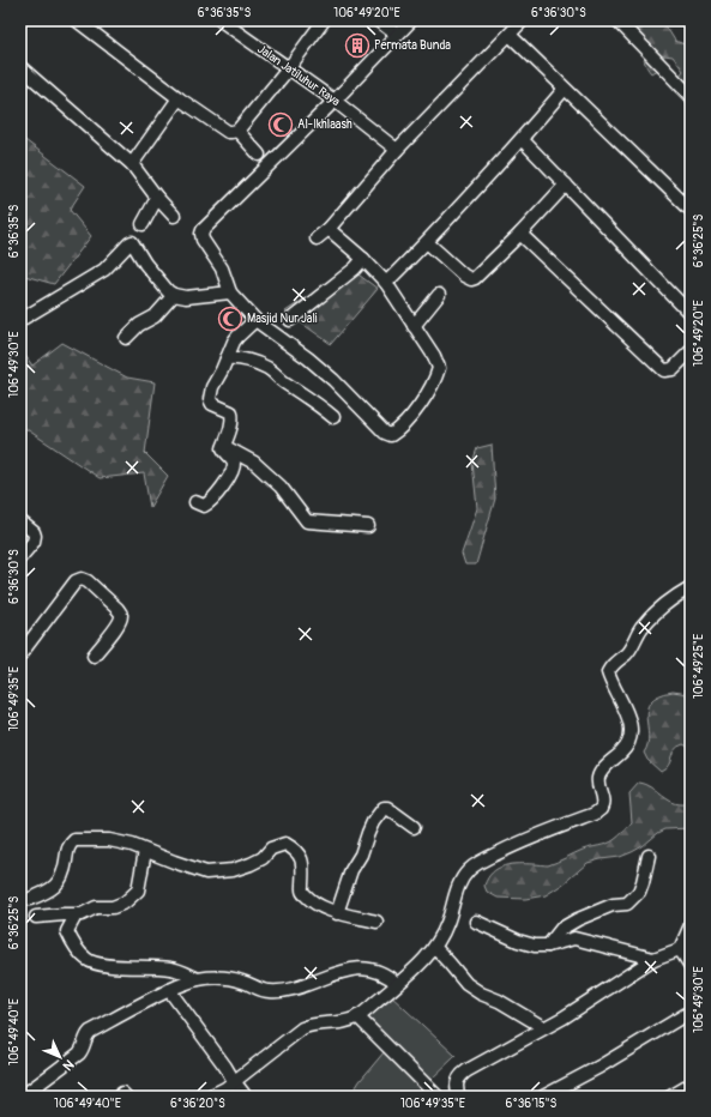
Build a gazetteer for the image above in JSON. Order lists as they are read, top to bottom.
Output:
{
  "streets": {
    "street": ["Jalan Jatiluhur Raya"]
  },
  "places": {
    "building": ["Permata Bunda"],
    "mosque": ["Al-Ikhlaash", "Masjid Nur Jali"]
  },
  "north": "bottom right",
  "coordinates": [
    "6°36'35\"S",
    "106°49'20\"E",
    "6°36'30\"S",
    "6°36'25\"S",
    "106°49'30\"E",
    "106°49'25\"E",
    "106°49'35\"E",
    "106°49'40\"E",
    "6°36'20\"S",
    "6°36'15\"S"
  ]
}
